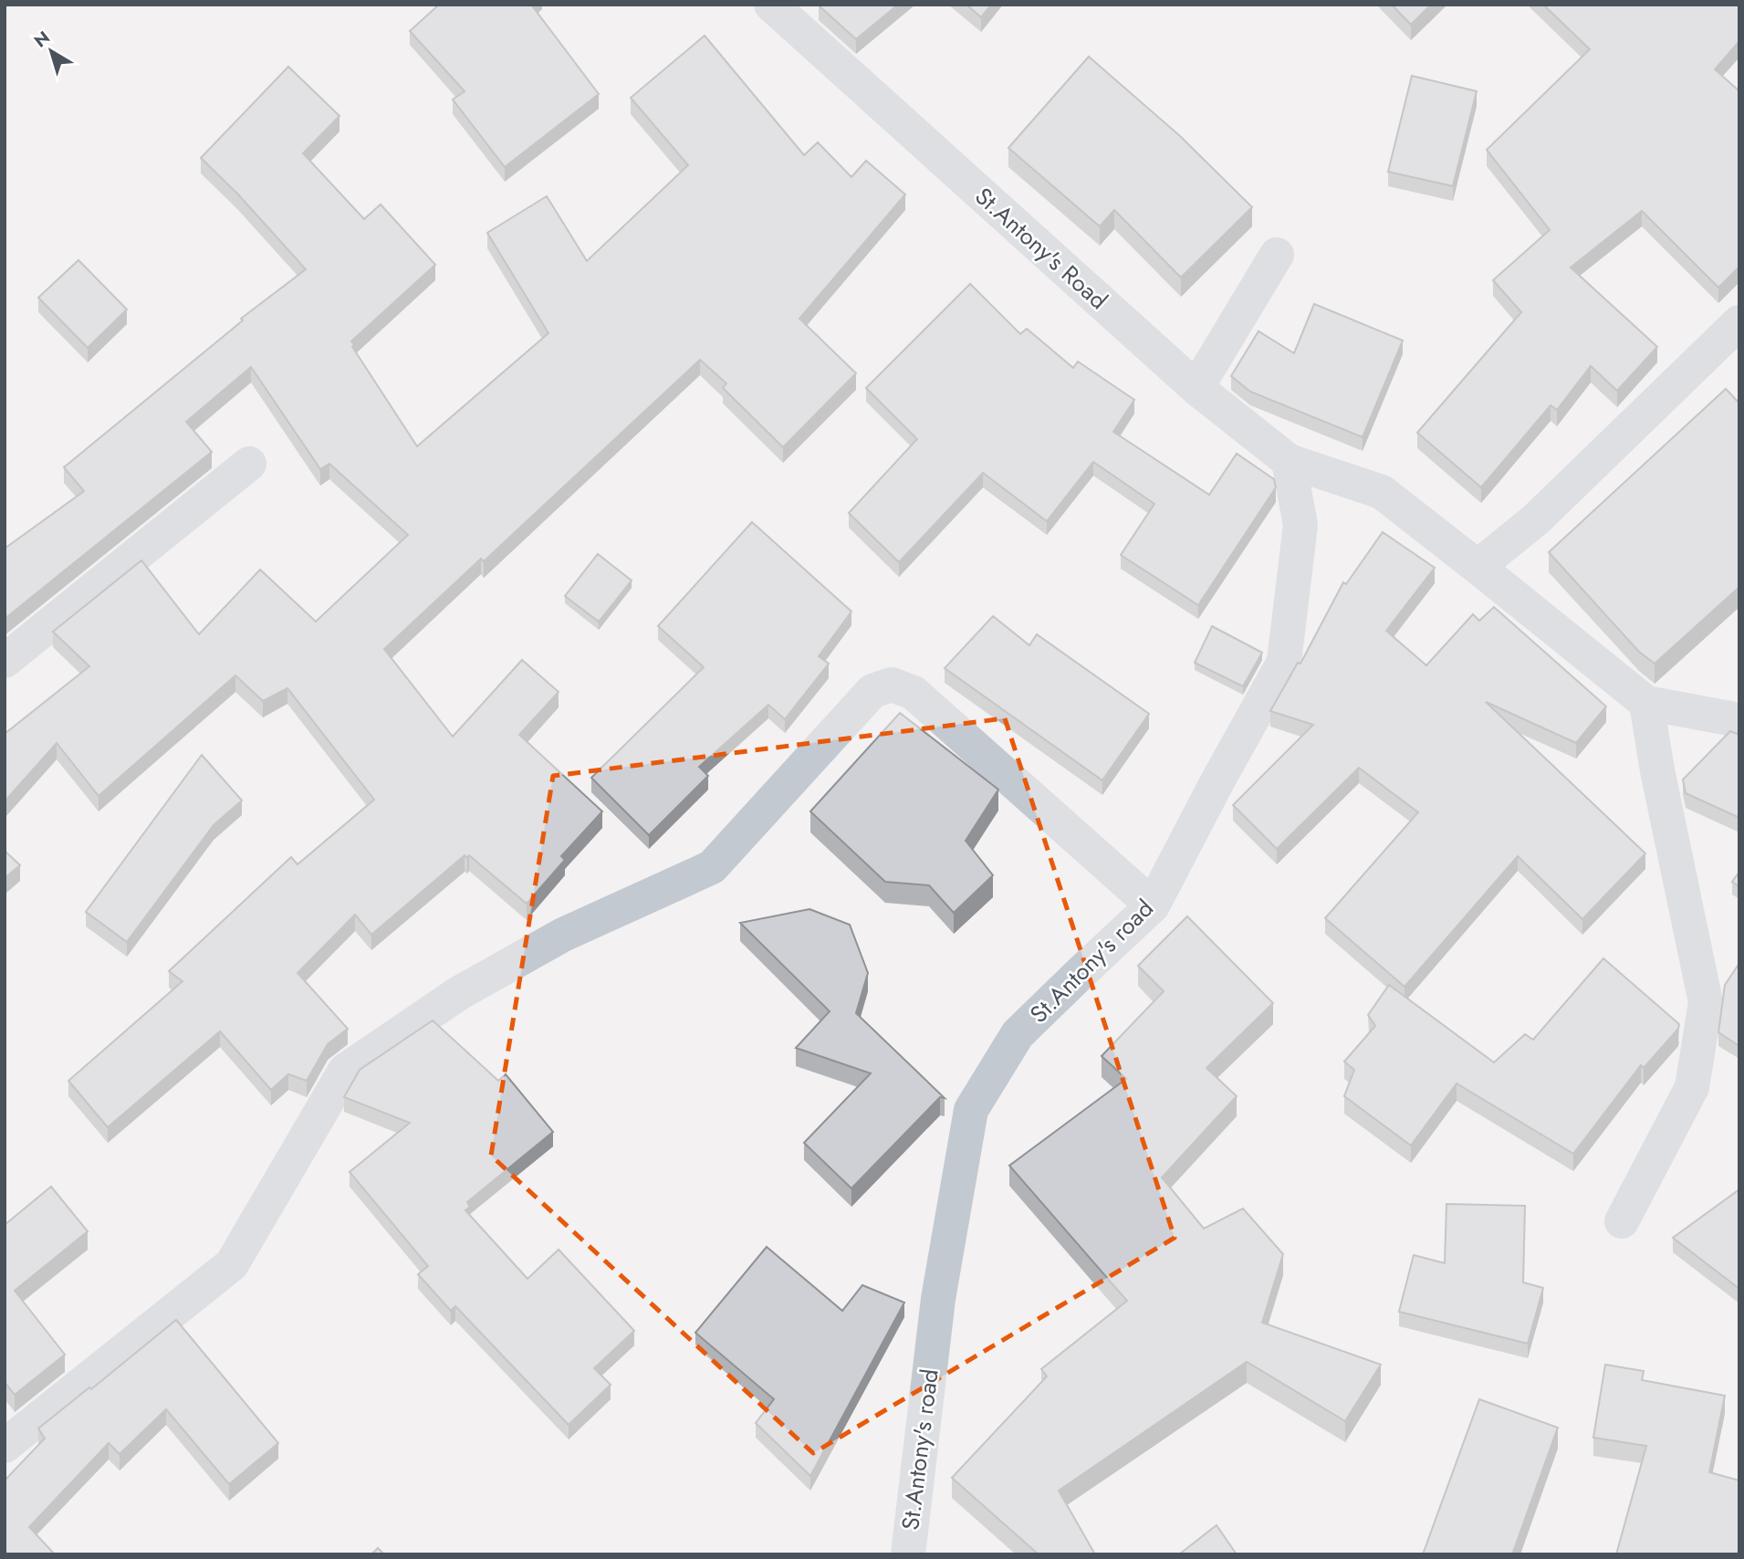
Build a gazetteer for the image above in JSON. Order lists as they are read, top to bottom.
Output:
{
  "streets": {
    "street": ["St.Antony's Road", "St.Antony's road"]
  },
  "north": "top left"
}
